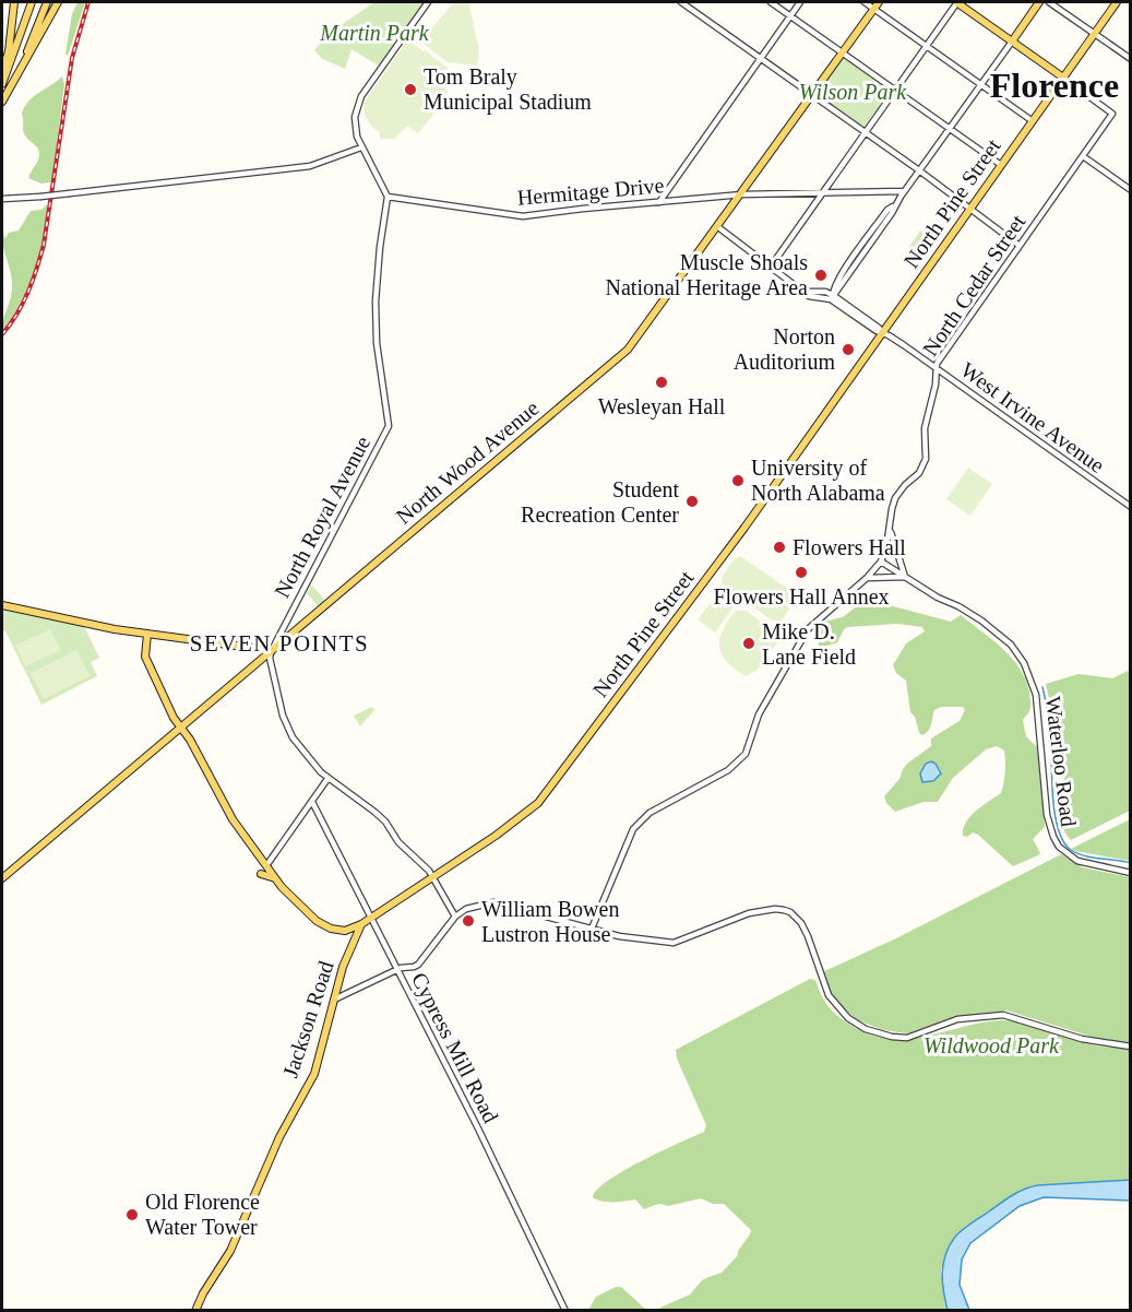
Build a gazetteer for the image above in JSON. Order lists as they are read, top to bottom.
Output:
{
  "streets": {
    "main road": ["North Pine Street", "North Wood Avenue", "Jackson Road"],
    "street": [
      "Hermitage Drive",
      "North Cedar Street",
      "West Irvine Avenue",
      "North Royal Avenue",
      "Waterloo Road",
      "Cypress Mill Road"
    ]
  },
  "crossings": [
    ["Hermitage Drive", "North Wood Avenue"],
    ["Hermitage Drive", "North Royal Avenue"],
    ["North Pine Street", "North Cedar Street"],
    ["North Pine Street", "West Irvine Avenue"],
    ["North Pine Street", "Jackson Road"],
    ["North Pine Street", "Cypress Mill Road"],
    ["North Cedar Street", "West Irvine Avenue"],
    ["North Cedar Street", "Waterloo Road"],
    ["North Wood Avenue", "North Royal Avenue"]
  ],
  "districts": ["Florence", "SEVEN POINTS"],
  "parks": ["Martin Park", "Wilson Park", "Wildwood Park"],
  "places": [
    "Tom Braly Municipal Stadium",
    "Muscle Shoals National Heritage Area",
    "Norton Auditorium",
    "Wesleyan Hall",
    "University of North Alabama",
    "Student Recreation Center",
    "Flowers Hall",
    "Flowers Hall Annex",
    "Mike D. Lane Field",
    "William Bowen Lustron House",
    "Old Florence Water Tower"
  ]
}
